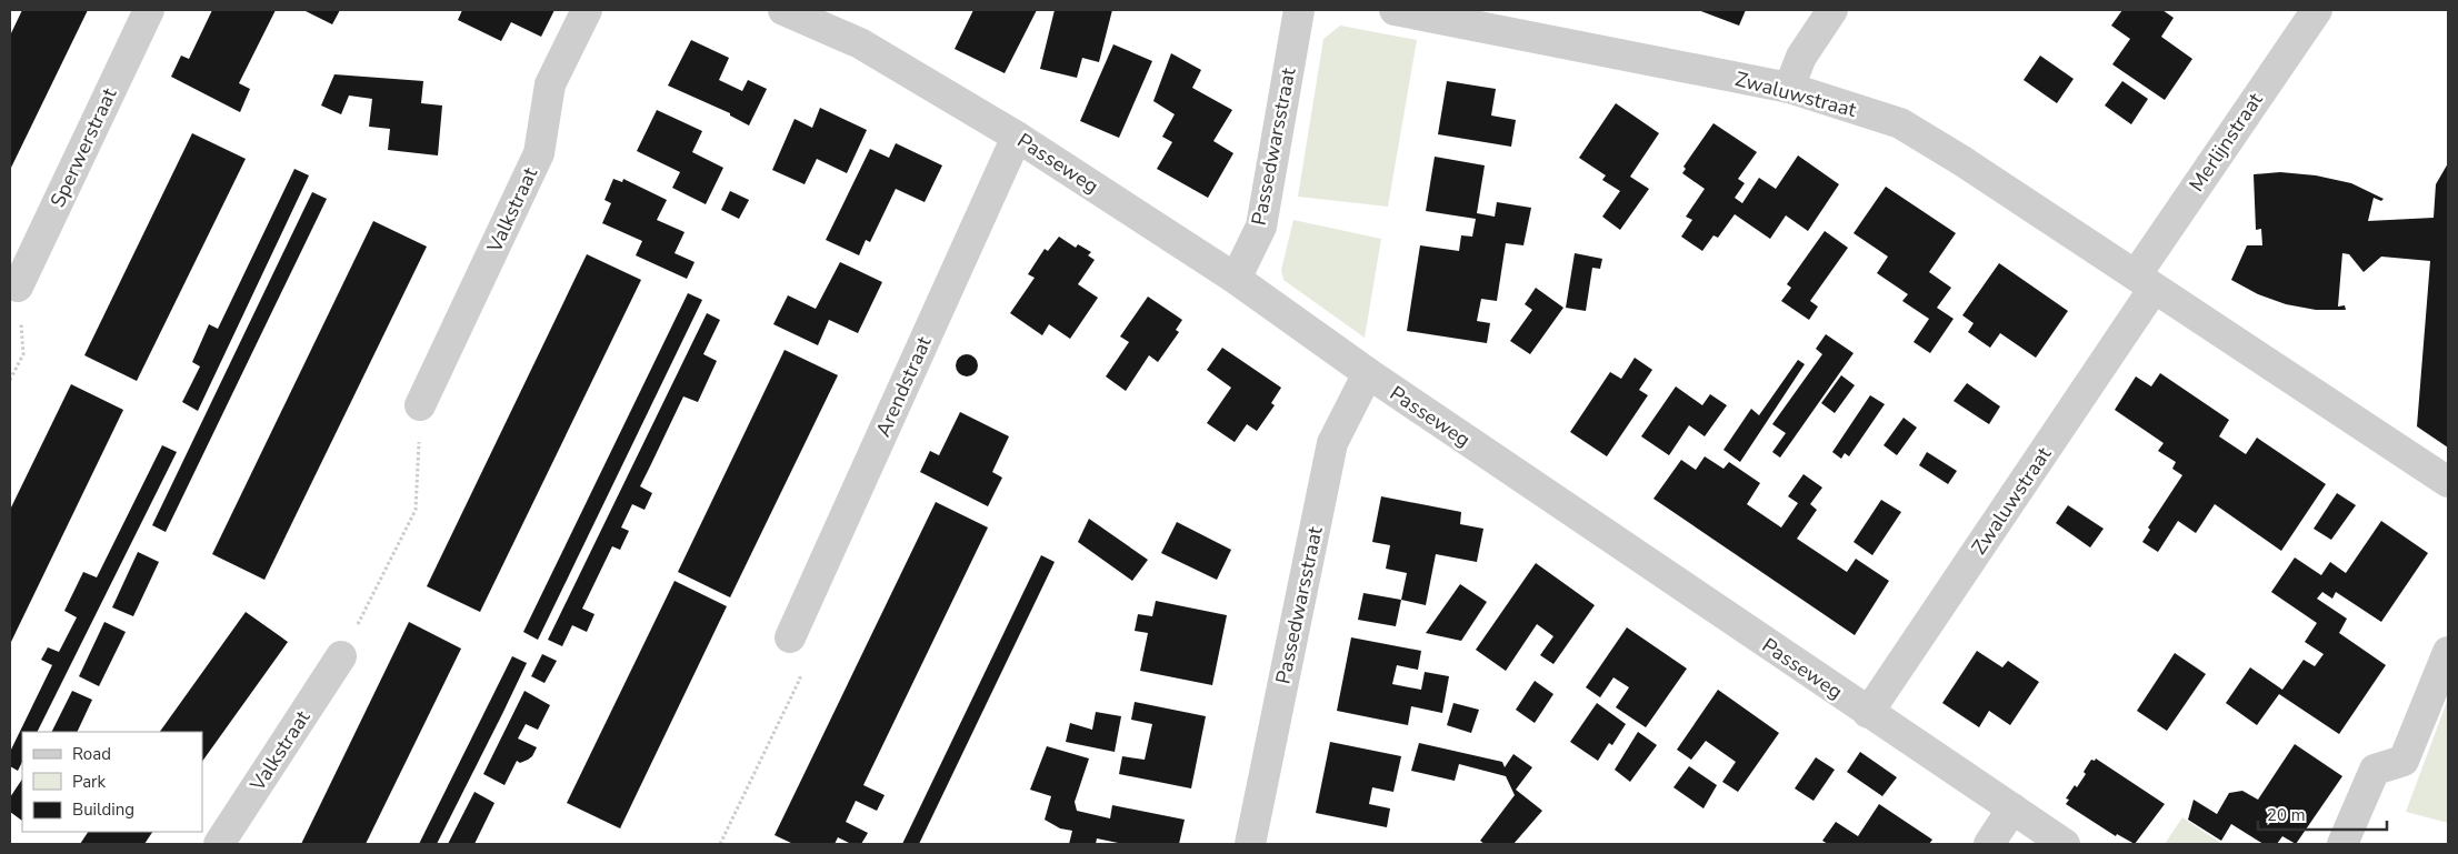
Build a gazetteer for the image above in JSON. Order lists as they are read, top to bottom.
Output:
{
  "streets": {
    "street": [
      "Zwaluwstraat",
      "Merlijnstraat",
      "Passedwarsstraat",
      "Sperwerstraat",
      "Passeweg",
      "Valkstraat",
      "Arendstraat"
    ]
  },
  "crossings": [
    ["Zwaluwstraat", "Merlijnstraat"],
    ["Zwaluwstraat", "Passeweg"],
    ["Passedwarsstraat", "Passeweg"],
    ["Passeweg", "Arendstraat"]
  ],
  "legend": ["Road", "Park", "Building"],
  "scale_bar": "20 m"
}
